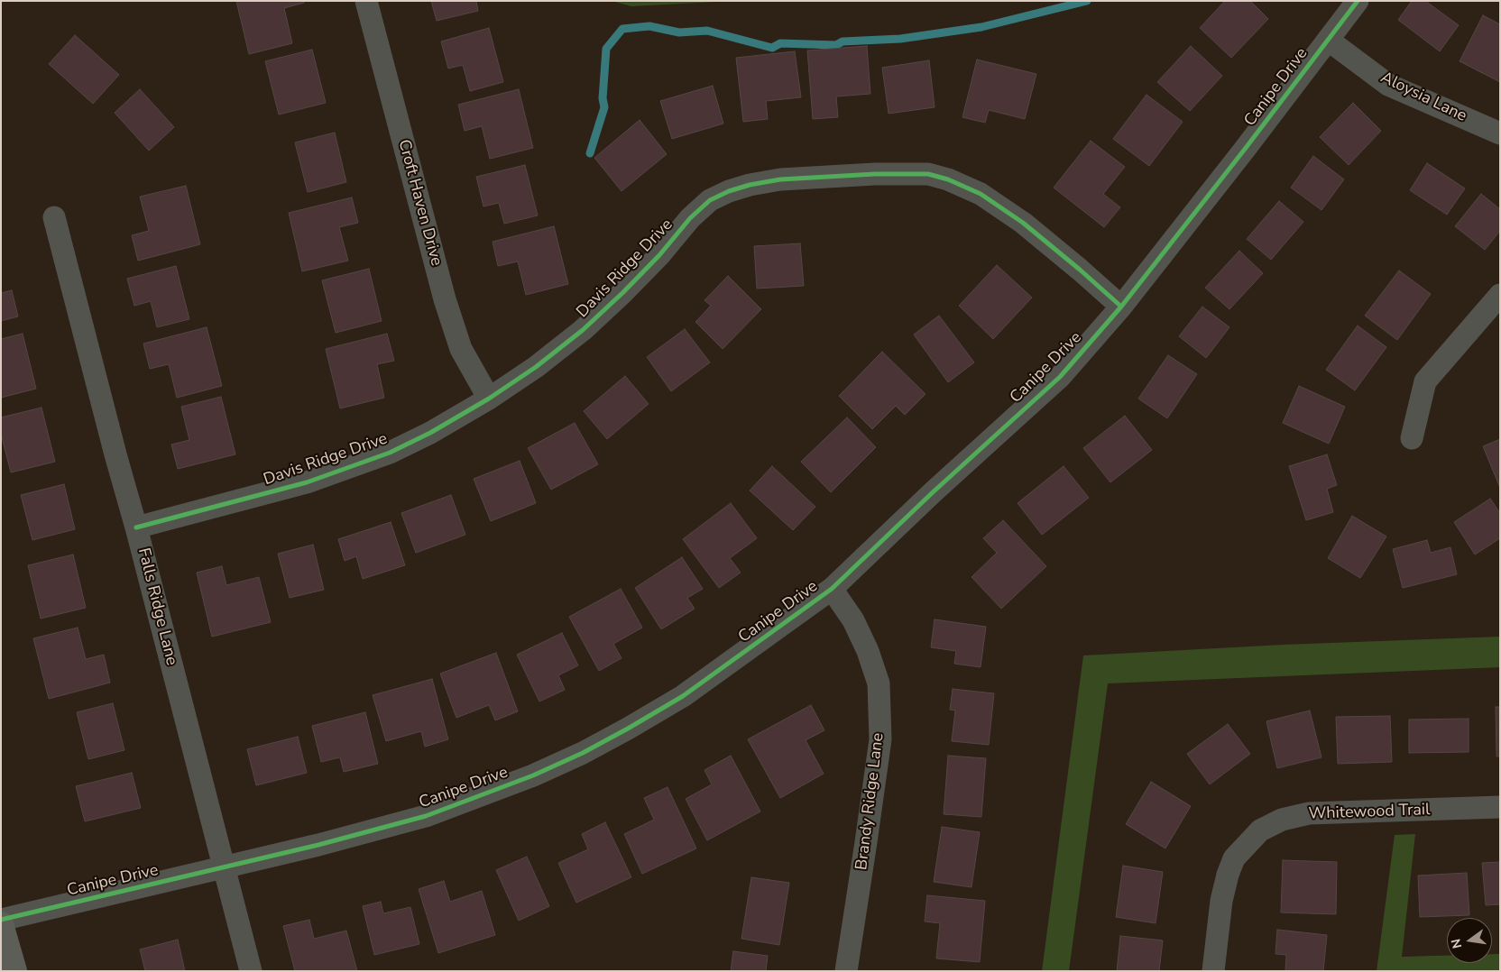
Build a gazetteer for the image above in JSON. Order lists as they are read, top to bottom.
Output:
{
  "streets": {
    "street": [
      "Canipe Drive",
      "Aloysia Lane",
      "Croft Haven Drive",
      "Davis Ridge Drive",
      "Falls Ridge Lane",
      "Brandy Ridge Lane",
      "Whitewood Trail"
    ]
  },
  "crossings": [
    ["Canipe Drive", "Aloysia Lane"],
    ["Canipe Drive", "Davis Ridge Drive"],
    ["Canipe Drive", "Falls Ridge Lane"],
    ["Canipe Drive", "Brandy Ridge Lane"],
    ["Croft Haven Drive", "Davis Ridge Drive"],
    ["Davis Ridge Drive", "Falls Ridge Lane"]
  ],
  "north": "left"
}
